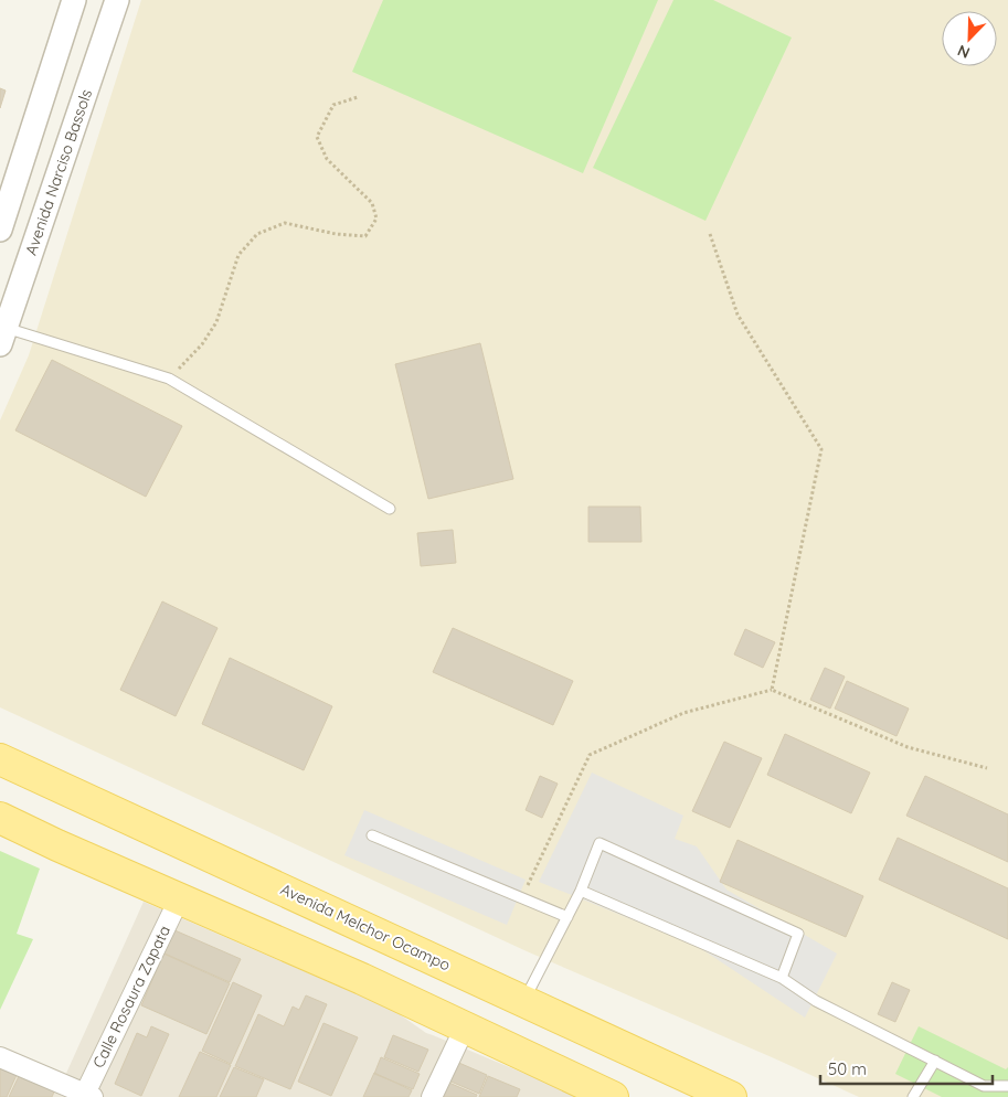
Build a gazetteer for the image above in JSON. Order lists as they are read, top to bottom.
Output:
{
  "streets": {
    "main road": ["Avenida Melchor Ocampo"],
    "street": ["Avenida Narciso Bassols", "Calle Rosaura Zapata"]
  },
  "scale_bar": "50 m",
  "north": "bottom left"
}
